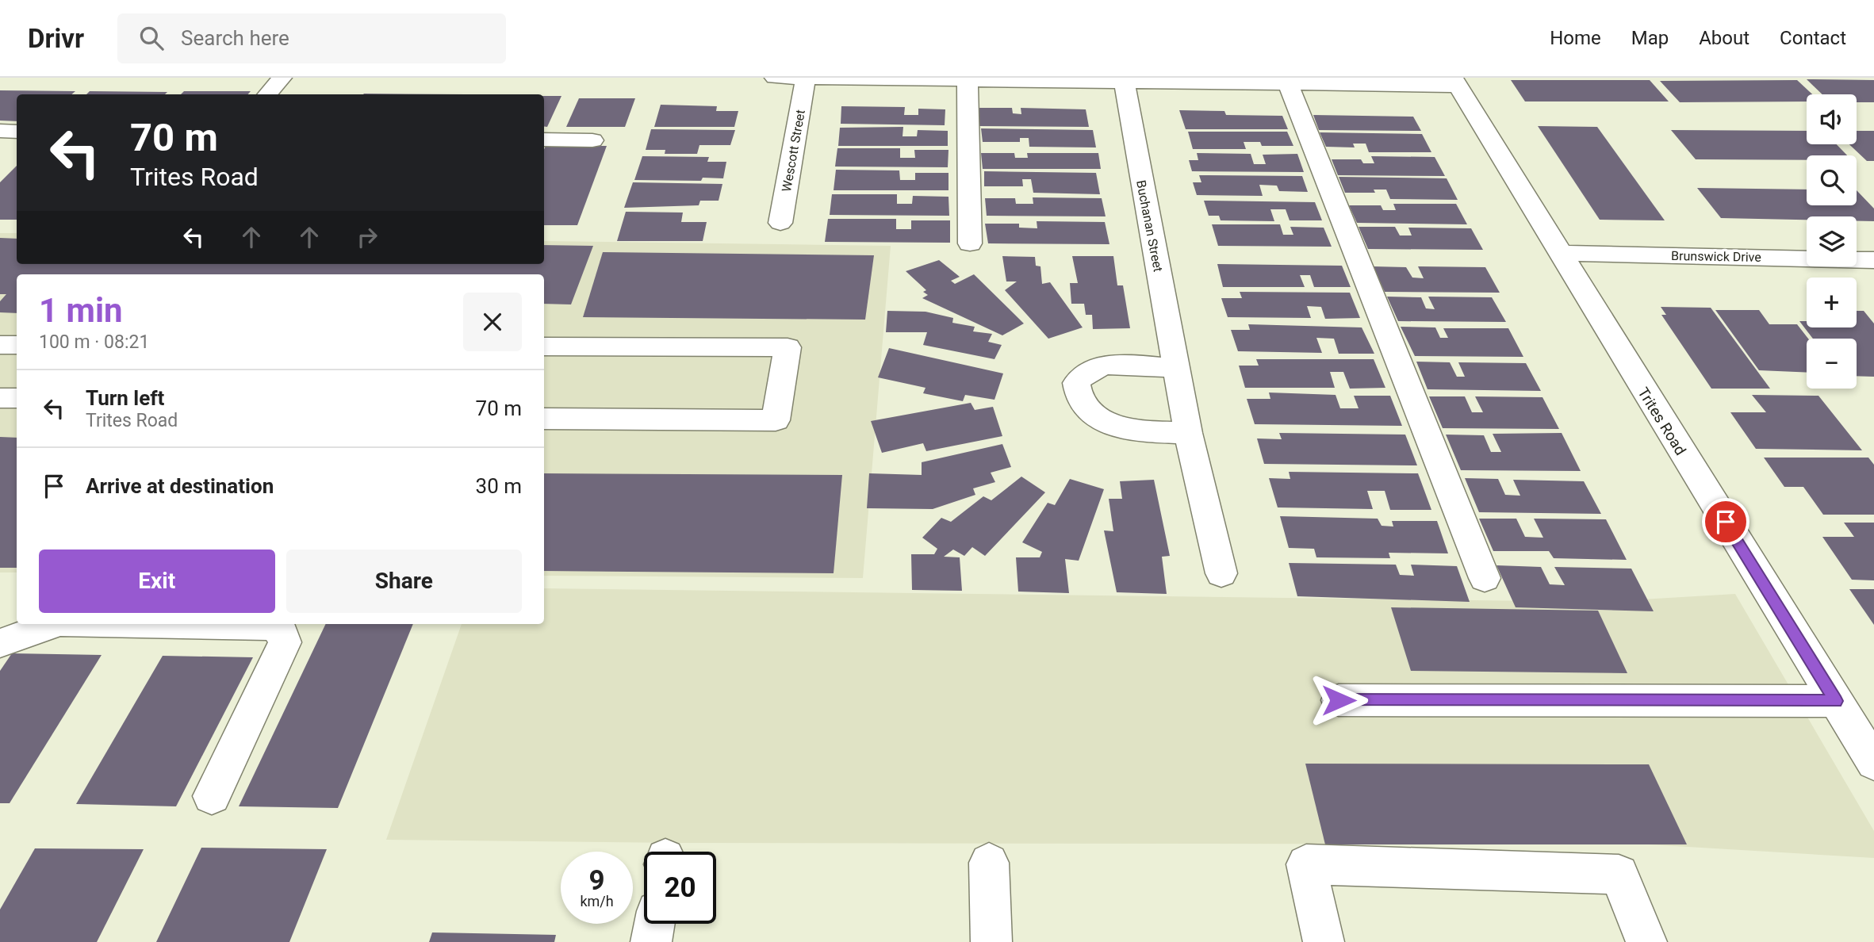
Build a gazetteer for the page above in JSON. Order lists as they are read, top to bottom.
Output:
{
  "streets": {
    "street": [
      "Wescott Street",
      "Buchanan Street",
      "Brunswick Drive",
      "Trites Road"
    ]
  },
  "crossings": [
    ["Brunswick Drive", "Trites Road"]
  ],
  "page": {
    "header": "Drivr",
    "search": "Search here",
    "nav": [
      "Home",
      "Map",
      "About",
      "Contact"
    ],
    "map_buttons": ["+", "−"],
    "turn": ["70 m", "Trites Road"],
    "heading": ["1 min", "100 m · 08:21"],
    "list": [
      {
        "name": "Turn left",
        "note": "Trites Road",
        "value": "70 m"
      },
      {
        "name": "Arrive at destination",
        "value": "30 m"
      }
    ],
    "buttons": ["Exit", "Share"],
    "speed": "9 km/h",
    "limit": "20"
  }
}
